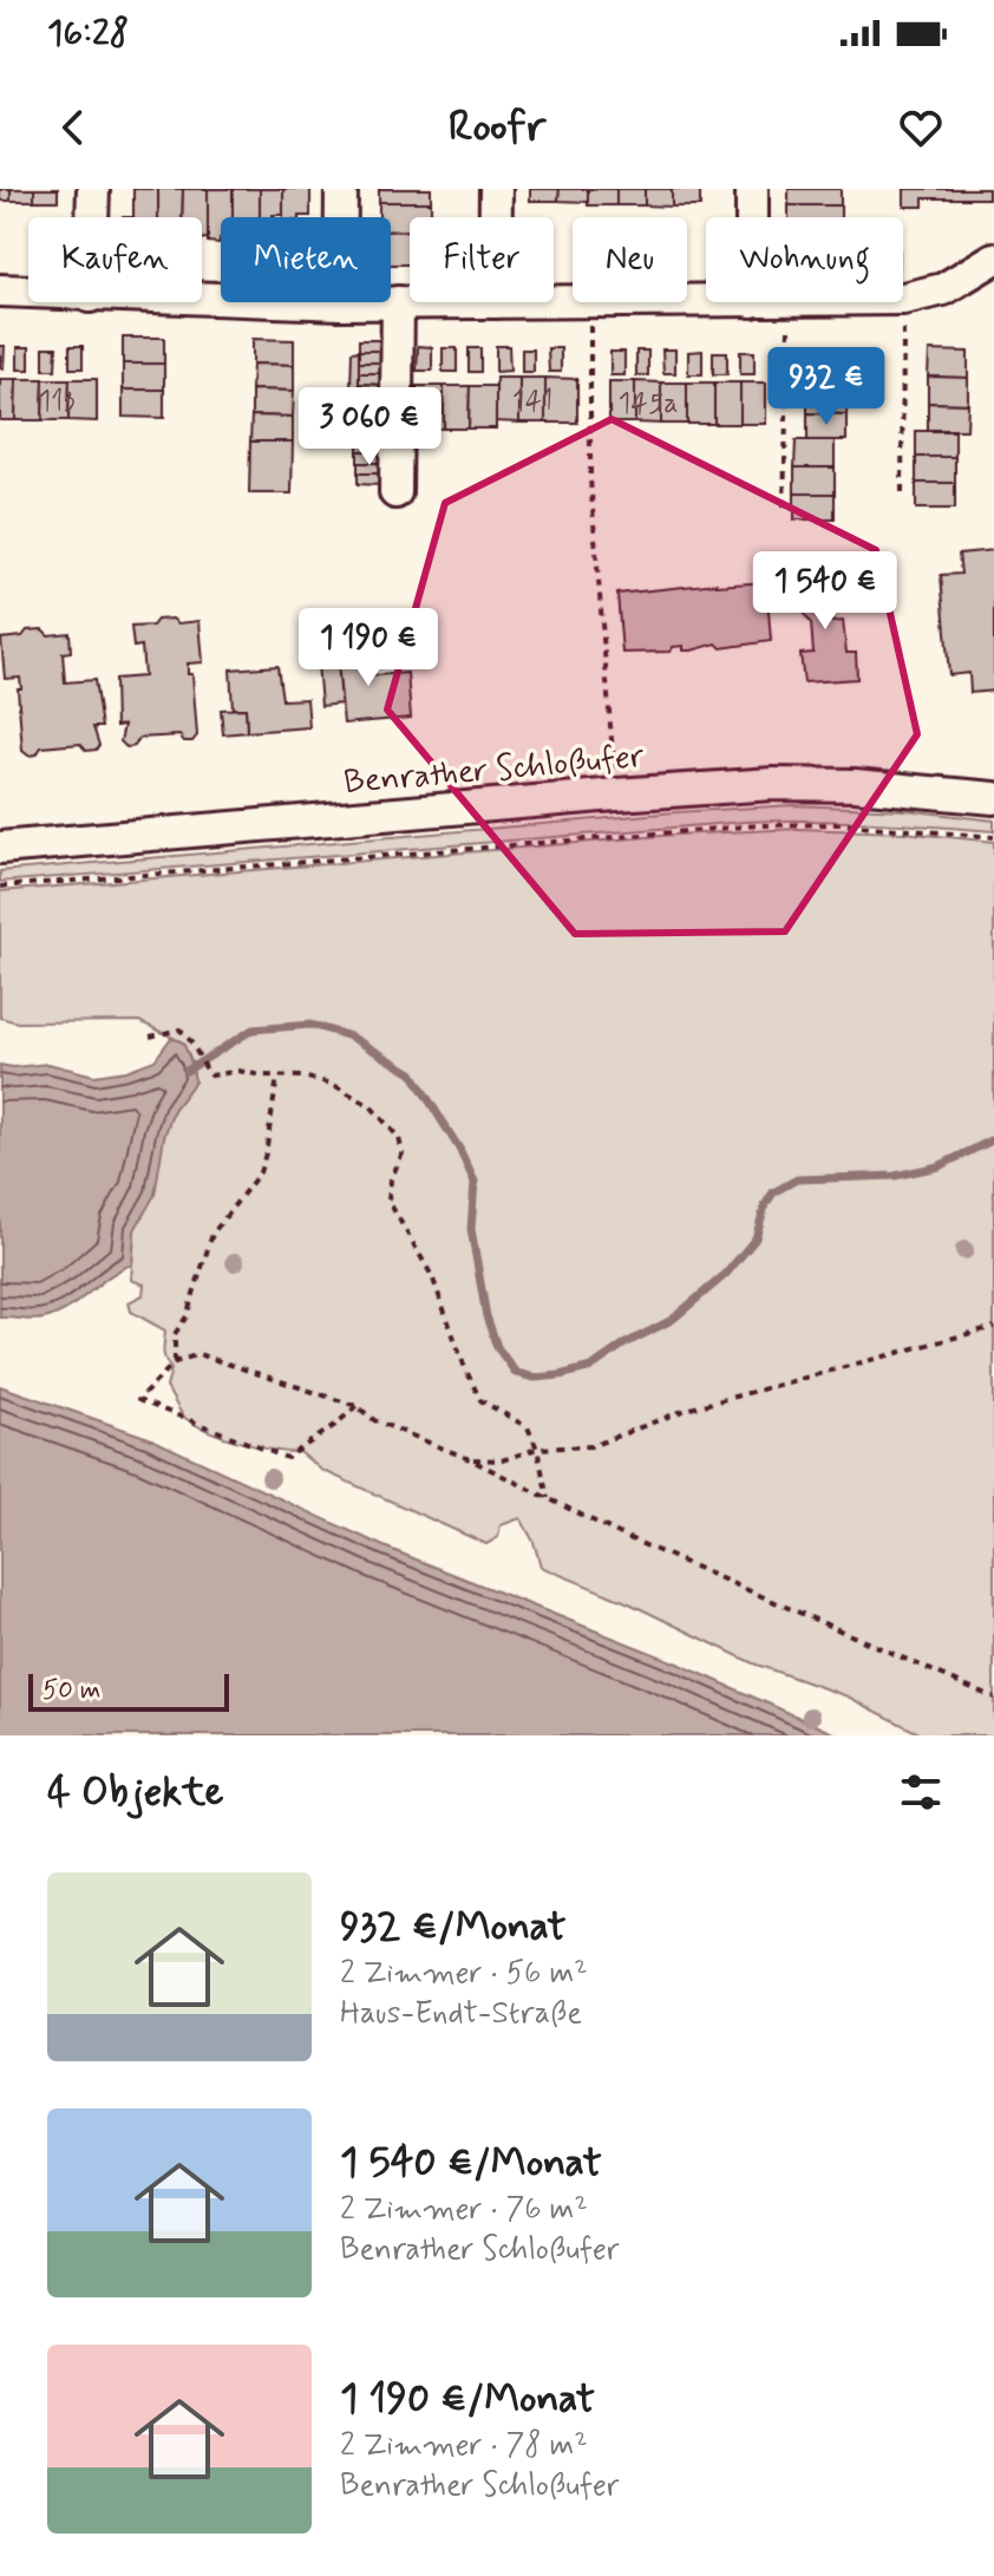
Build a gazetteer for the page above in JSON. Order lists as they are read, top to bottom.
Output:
{
  "streets": {
    "street": ["Benrather Schloßufer"]
  },
  "house_numbers": ["113", "141", "145a"],
  "scale_bar": "50 m",
  "page": {
    "status": "16:28",
    "header": "Roofr",
    "chip": [
      "Kaufen",
      "Mieten",
      "Filter",
      "Neu",
      "Wohnung"
    ],
    "price": [
      "932 €",
      "3 060 €",
      "1 540 €",
      "1 190 €"
    ],
    "scale": "50 m",
    "heading": "4 Objekte",
    "list": [
      {
        "name": "932 €/Monat",
        "note": "2 Zimmer · 56 m² · Haus-Endt-Straße"
      },
      {
        "name": "1 540 €/Monat",
        "note": "2 Zimmer · 76 m² · Benrather Schloßufer"
      },
      {
        "name": "1 190 €/Monat",
        "note": "2 Zimmer · 78 m² · Benrather Schloßufer"
      }
    ]
  }
}
